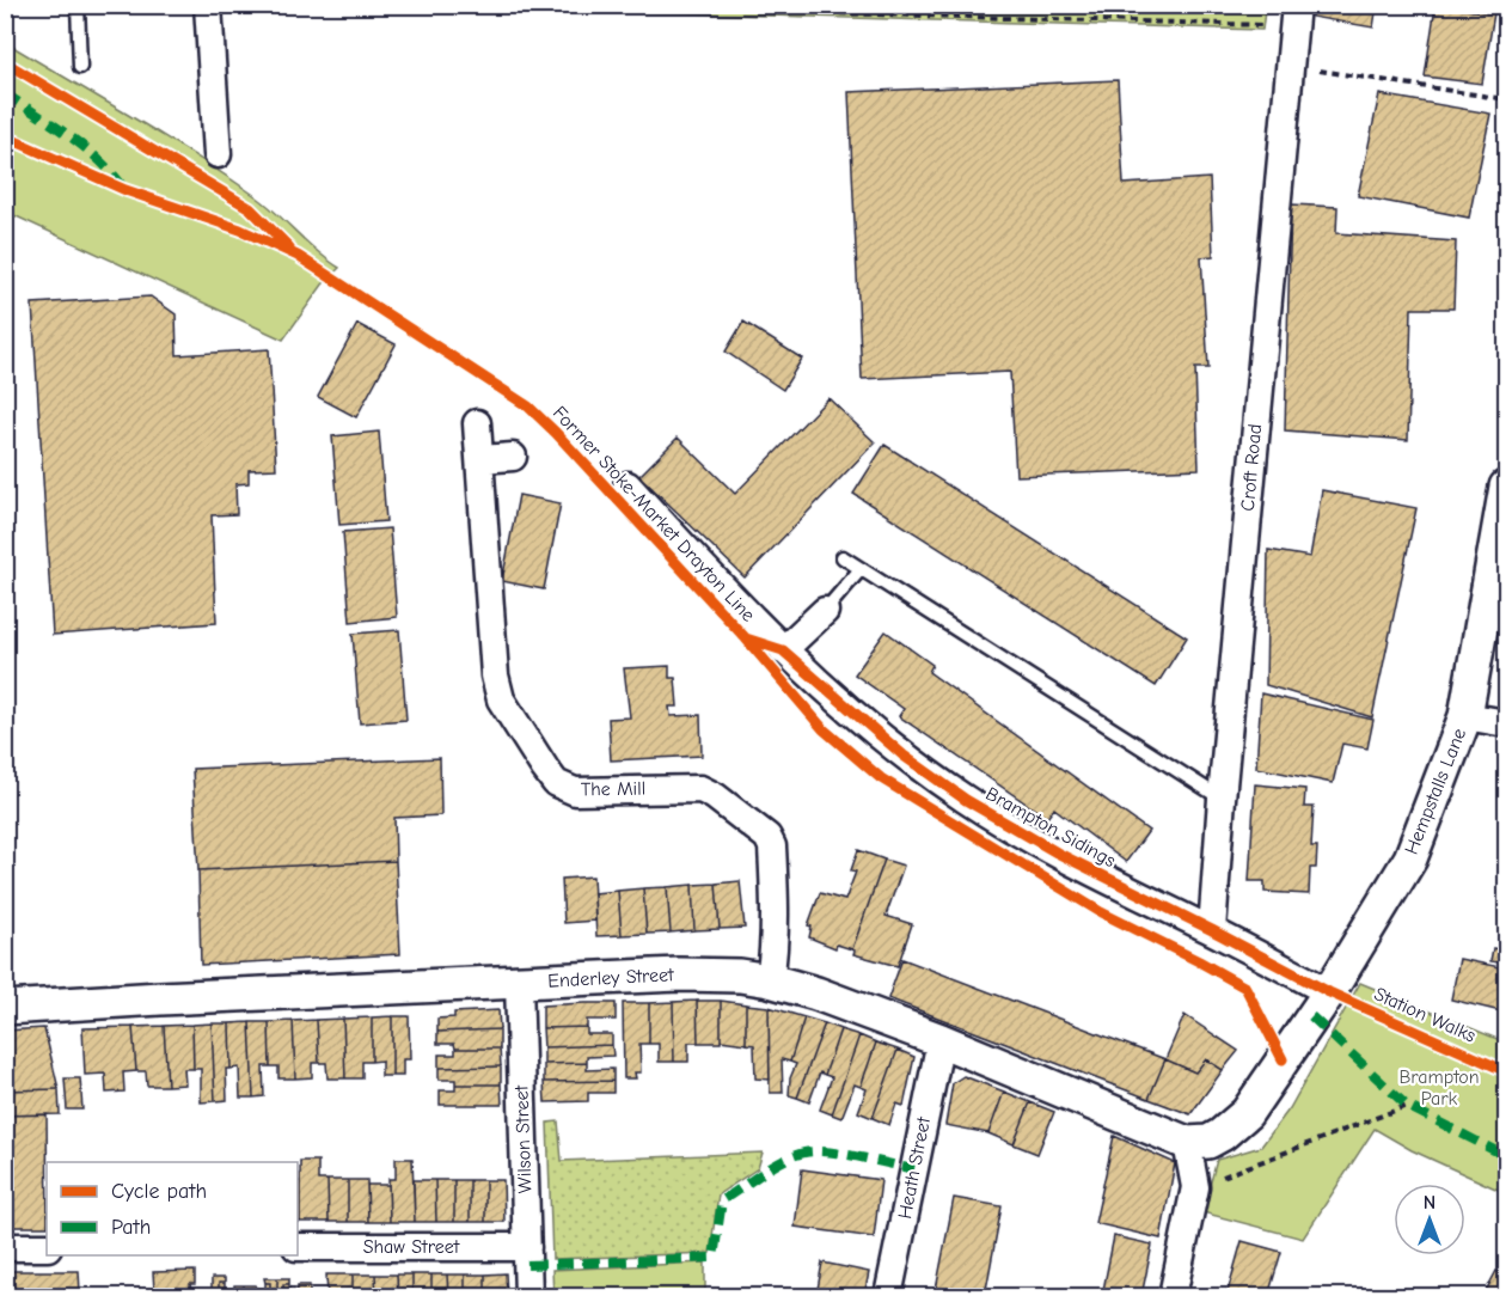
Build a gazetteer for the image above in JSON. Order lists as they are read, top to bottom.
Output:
{
  "streets": {
    "street": [
      "Croft Road",
      "The Mill",
      "Hempstalls Lane",
      "Brampton Sidings",
      "Enderley Street",
      "Wilson Street",
      "Heath Street",
      "Shaw Street"
    ],
    "path": ["Station Walks"],
    "cycle path": ["Former Stoke-Market Drayton Line"]
  },
  "crossings": [
    ["Croft Road", "Brampton Sidings"],
    ["The Mill", "Enderley Street"],
    ["Hempstalls Lane", "Brampton Sidings"],
    ["Hempstalls Lane", "Enderley Street"],
    ["Hempstalls Lane", "Station Walks"],
    ["Brampton Sidings", "Station Walks"],
    ["Enderley Street", "Wilson Street"],
    ["Enderley Street", "Heath Street"],
    ["Wilson Street", "Shaw Street"]
  ],
  "parks": ["Brampton Park"],
  "legend": ["Cycle path", "Path"],
  "north": "top"
}
